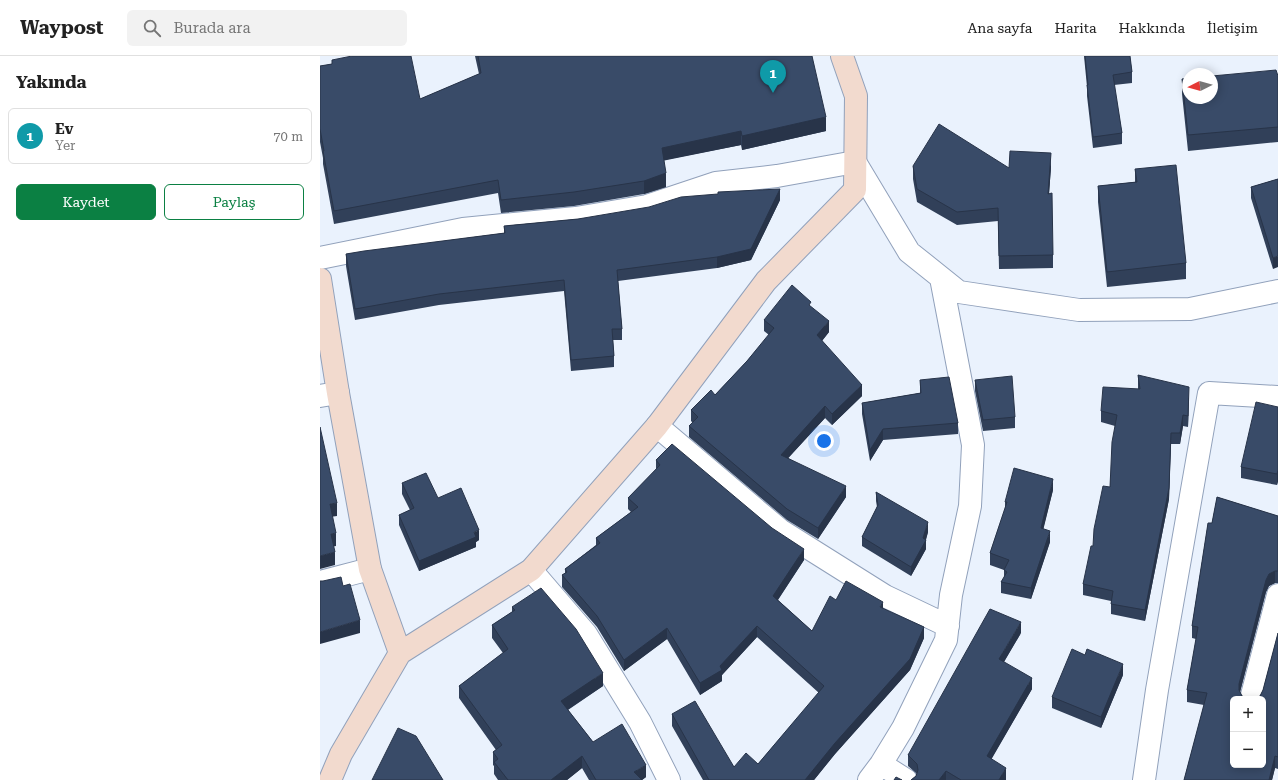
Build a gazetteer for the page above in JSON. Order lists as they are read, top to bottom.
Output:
{
  "north": "left",
  "page": {
    "header": "Waypost",
    "search": "Burada ara",
    "nav": [
      "Ana sayfa",
      "Harita",
      "Hakkında",
      "İletişim"
    ],
    "heading": "Yakında",
    "pins": "1",
    "list": [
      {
        "mark": "1",
        "name": "Ev",
        "note": "Yer",
        "value": "70 m"
      }
    ],
    "buttons": ["Kaydet", "Paylaş"],
    "map_buttons": ["+", "−"]
  }
}
